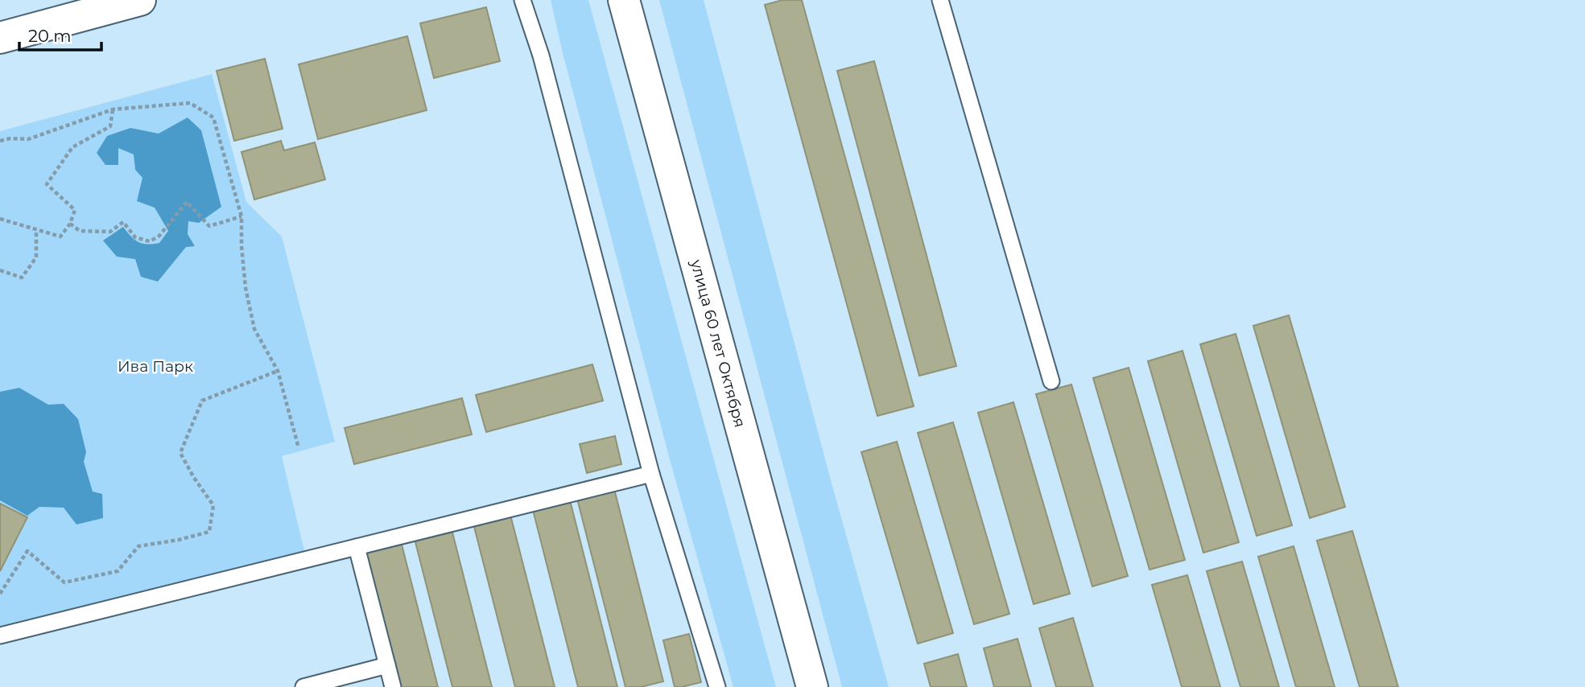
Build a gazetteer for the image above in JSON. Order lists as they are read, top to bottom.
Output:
{
  "streets": {
    "street": ["улица 60 лет Октября"]
  },
  "parks": ["Ива Парк"],
  "scale_bar": "20 m"
}
